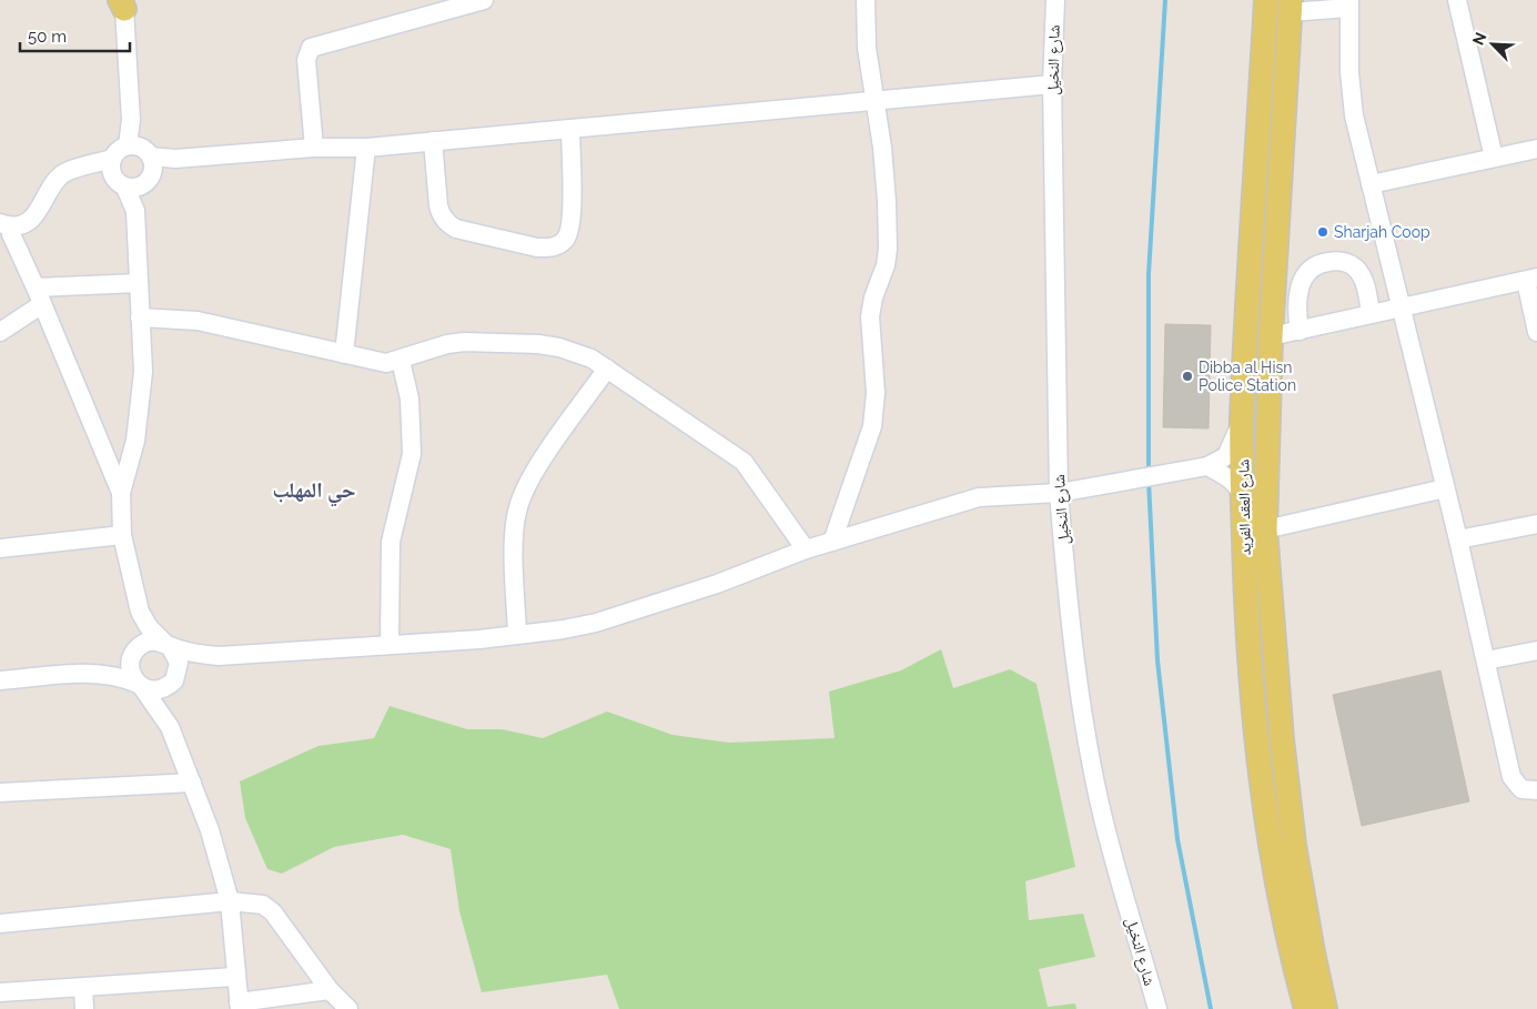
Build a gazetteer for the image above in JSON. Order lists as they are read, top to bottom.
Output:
{
  "streets": {
    "main road": ["شارع العقد الفريد"],
    "street": ["شارع النخيل"]
  },
  "districts": ["حي المهلب"],
  "places": ["Sharjah Coop", "Dibba al Hisn Police Station"],
  "scale_bar": "50 m",
  "north": "top left"
}
